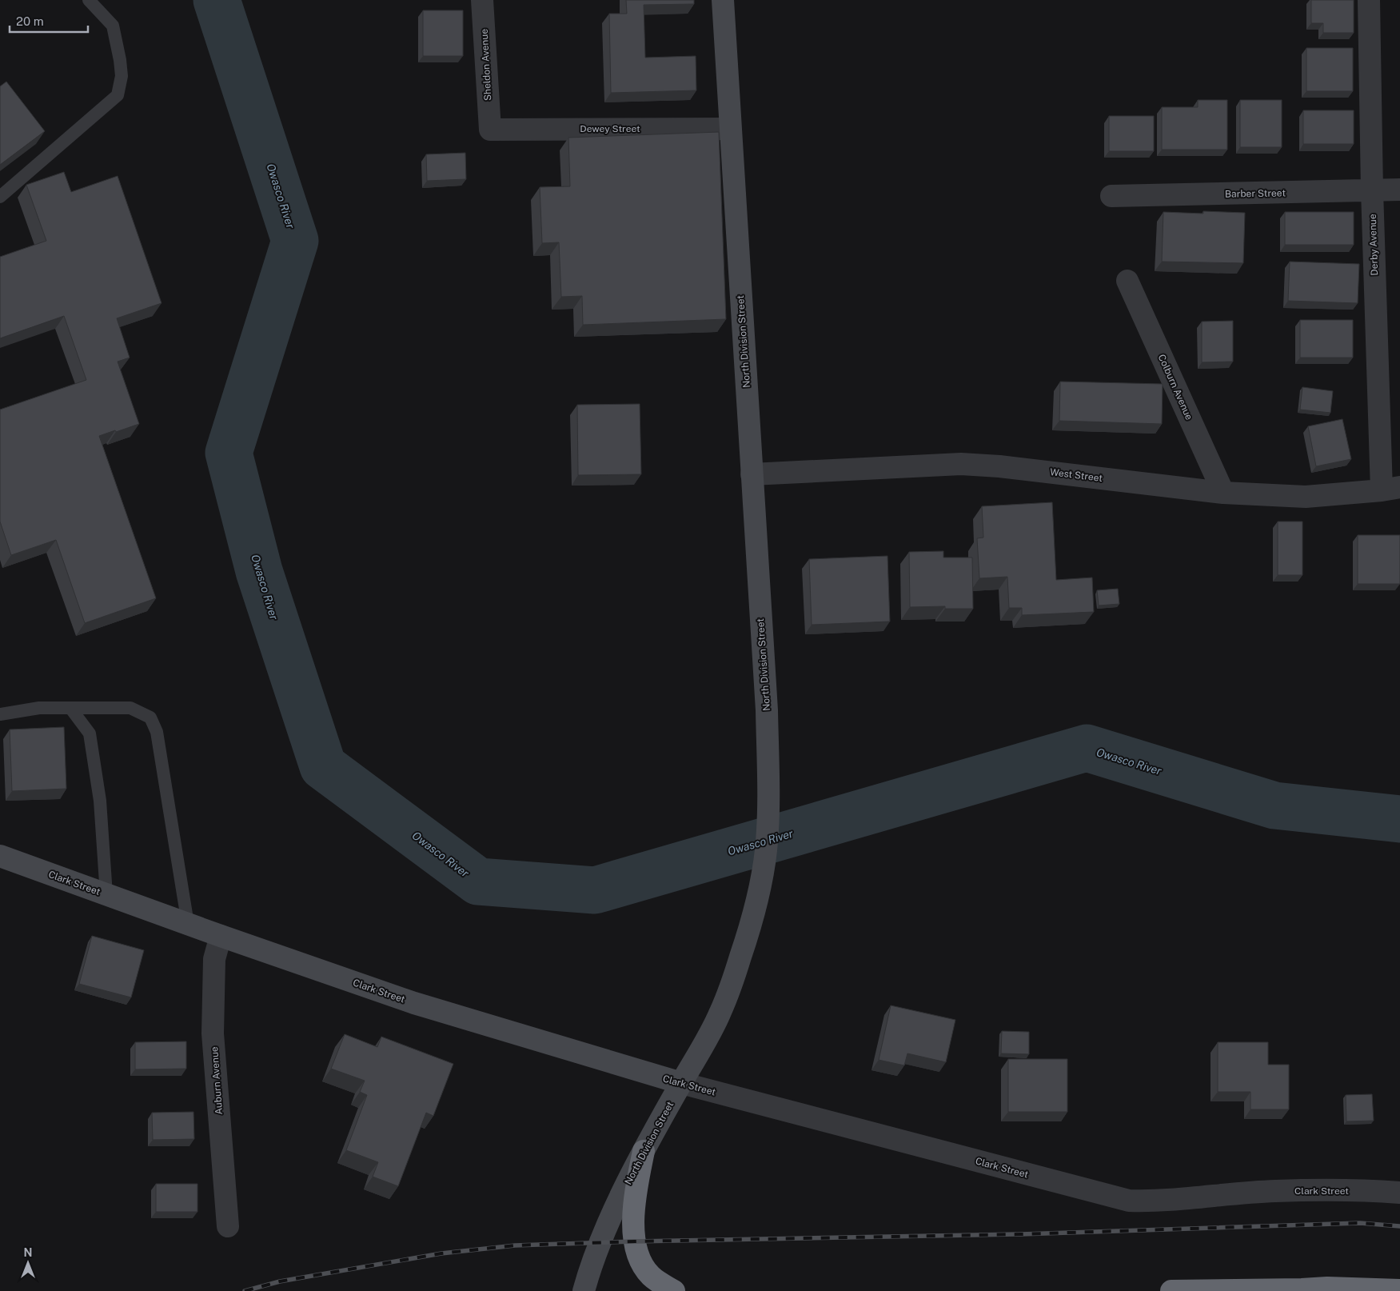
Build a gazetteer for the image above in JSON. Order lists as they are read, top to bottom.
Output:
{
  "streets": {
    "street": [
      "Sheldon Avenue",
      "Dewey Street",
      "Barber Street",
      "Derby Avenue",
      "North Division Street",
      "Colburn Avenue",
      "West Street",
      "Clark Street",
      "Auburn Avenue"
    ]
  },
  "crossings": [
    ["Sheldon Avenue", "Dewey Street"],
    ["Dewey Street", "North Division Street"],
    ["Barber Street", "Derby Avenue"],
    ["Derby Avenue", "West Street"],
    ["North Division Street", "West Street"],
    ["North Division Street", "Clark Street"],
    ["Colburn Avenue", "West Street"],
    ["Clark Street", "Auburn Avenue"]
  ],
  "water": ["Owasco River"],
  "scale_bar": "20 m",
  "north": "top"
}
